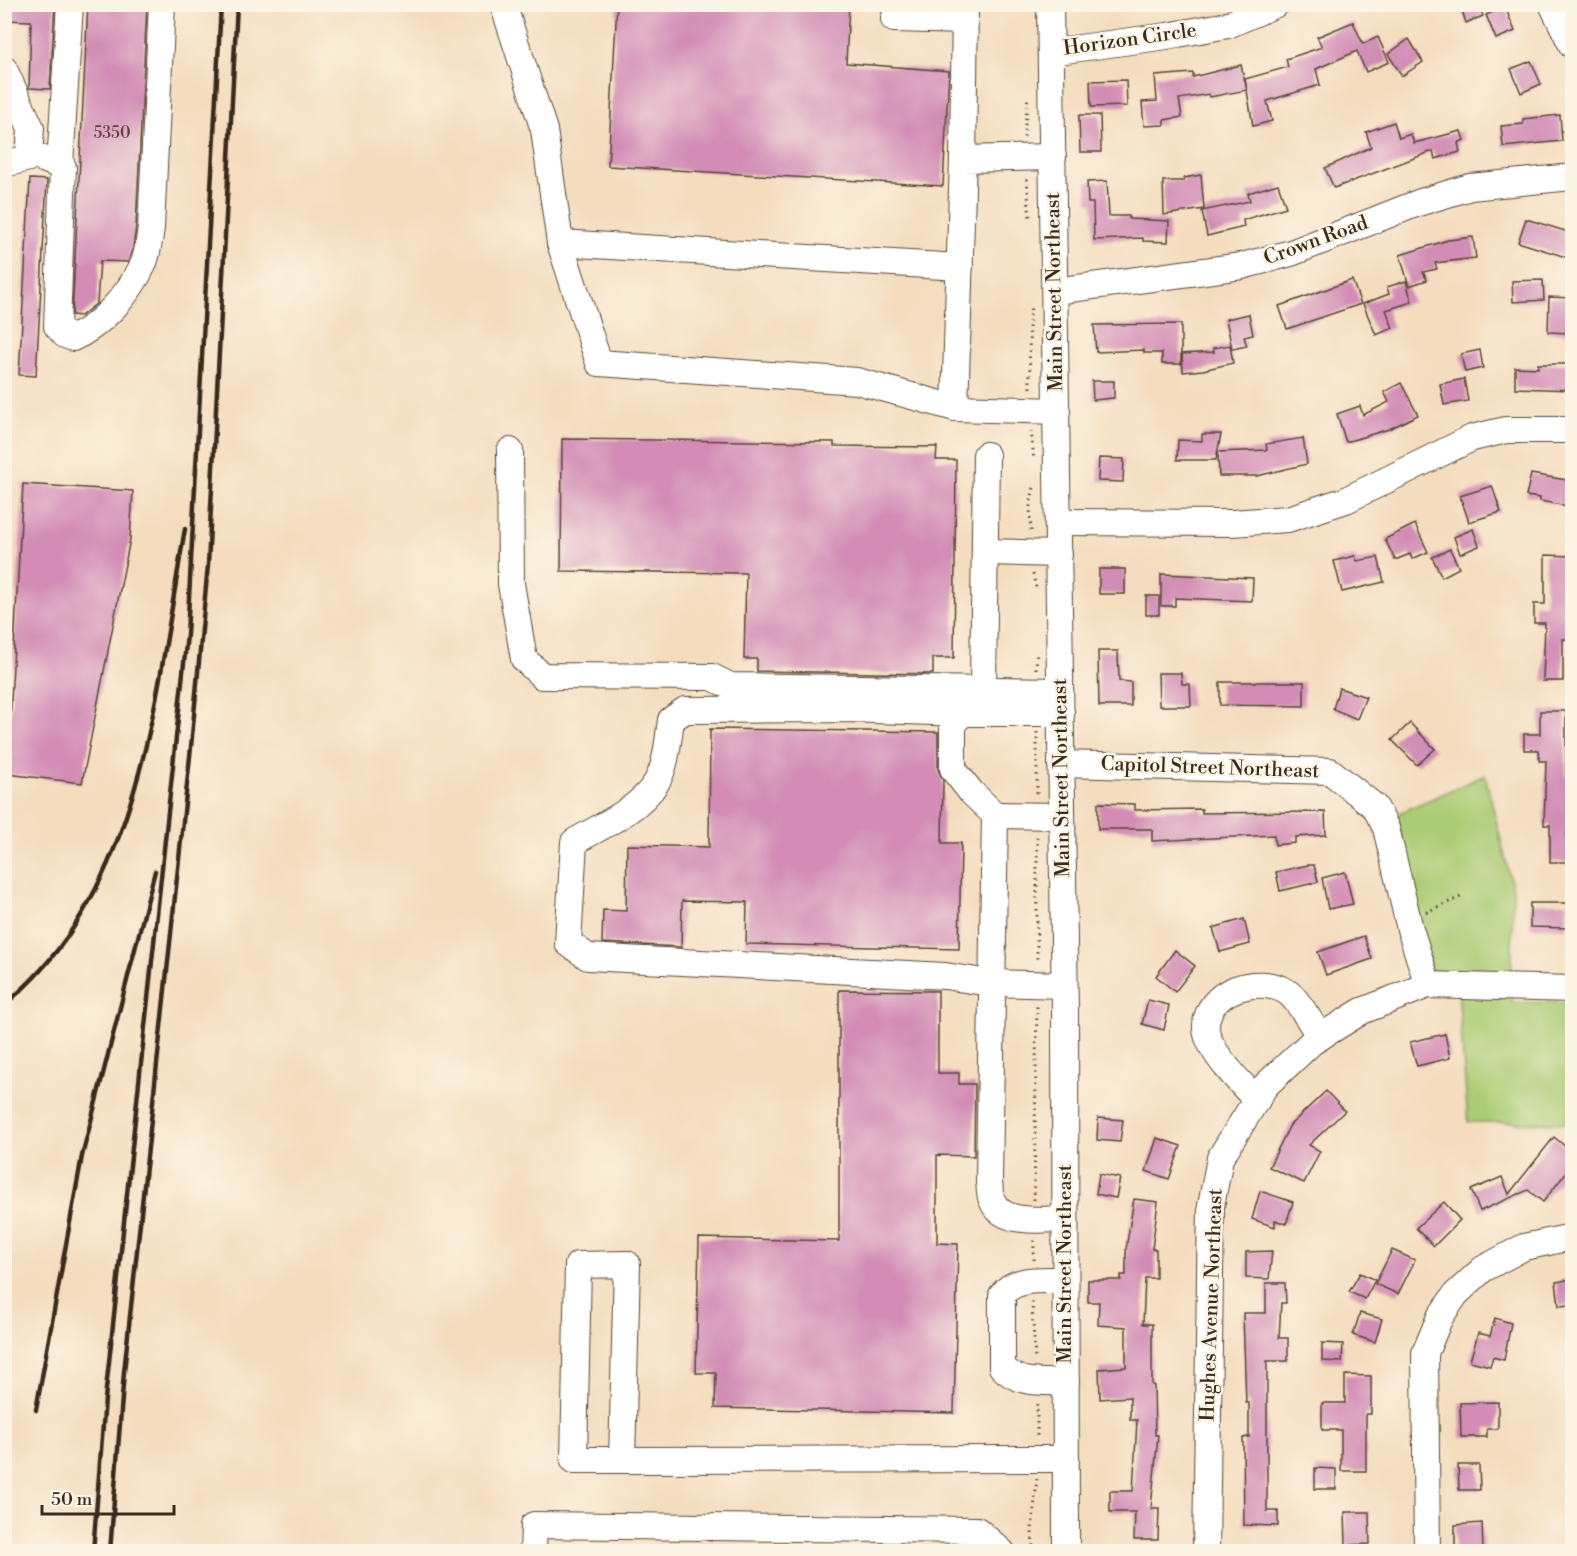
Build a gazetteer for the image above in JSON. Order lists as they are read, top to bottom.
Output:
{
  "streets": {
    "street": [
      "Horizon Circle",
      "Crown Road",
      "Main Street Northeast",
      "Capitol Street Northeast",
      "Hughes Avenue Northeast"
    ]
  },
  "crossings": [
    ["Horizon Circle", "Main Street Northeast"],
    ["Crown Road", "Main Street Northeast"],
    ["Main Street Northeast", "Capitol Street Northeast"],
    ["Capitol Street Northeast", "Hughes Avenue Northeast"]
  ],
  "house_numbers": ["5350"],
  "scale_bar": "50 m"
}
